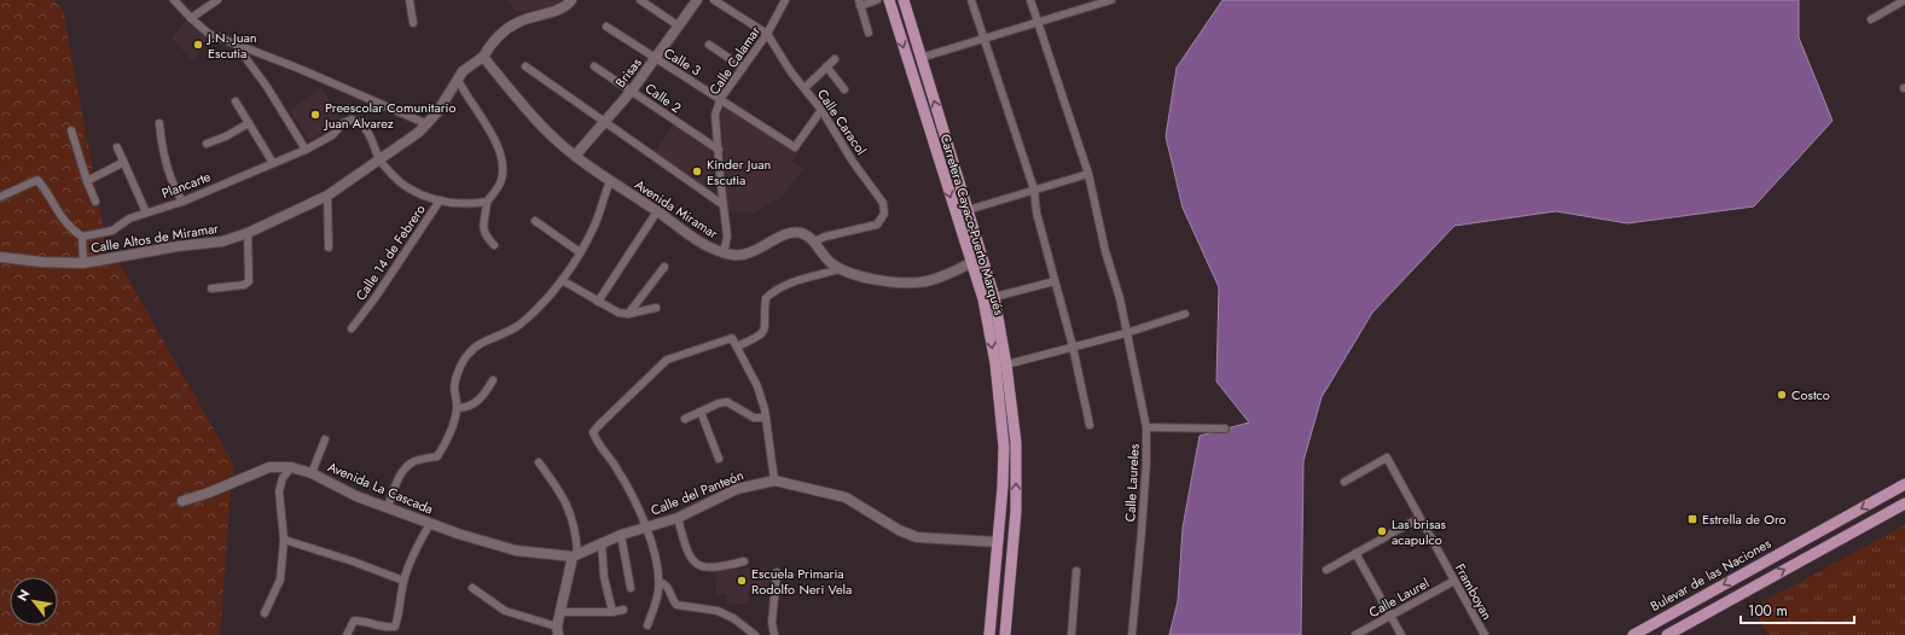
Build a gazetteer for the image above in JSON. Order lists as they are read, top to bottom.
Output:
{
  "streets": {
    "main road": ["Carretera Cayaco-Puerto Marqués", "Bulevar de las Naciones"],
    "street": [
      "Calle Calamar",
      "Calle 3",
      "Brisas",
      "Calle 2",
      "Calle Caracol",
      "Plancarte",
      "Avenida Miramar",
      "Calle Altos de Miramar",
      "Calle 14 de Febrero",
      "Calle Laureles",
      "Avenida La Cascada",
      "Calle del Panteón",
      "Framboyan",
      "Calle Laurel"
    ]
  },
  "crossings": [
    ["Calle Calamar", "Calle 3"],
    ["Calle Calamar", "Calle 2"],
    ["Calle Calamar", "Calle Caracol"],
    ["Calle Calamar", "Avenida Miramar"],
    ["Calle 3", "Brisas"],
    ["Calle 3", "Calle Caracol"],
    ["Brisas", "Calle 2"],
    ["Brisas", "Avenida Miramar"],
    ["Calle Caracol", "Avenida Miramar"],
    ["Plancarte", "Calle Altos de Miramar"],
    ["Avenida Miramar", "Calle Altos de Miramar"],
    ["Carretera Cayaco-Puerto Marqués", "Calle del Panteón"],
    ["Avenida La Cascada", "Calle del Panteón"],
    ["Framboyan", "Calle Laurel"]
  ],
  "places": {
    "other": [
      "J.N. Juan Escutia",
      "Preescolar Comunitario Juan Alvarez",
      "Kinder Juan Escutia",
      "Costco",
      "Las brisas acapulco",
      "Escuela Primaria Rodolfo Neri Vela"
    ],
    "transit": ["Estrella de Oro"]
  },
  "scale_bar": "100 m",
  "north": "top left"
}
